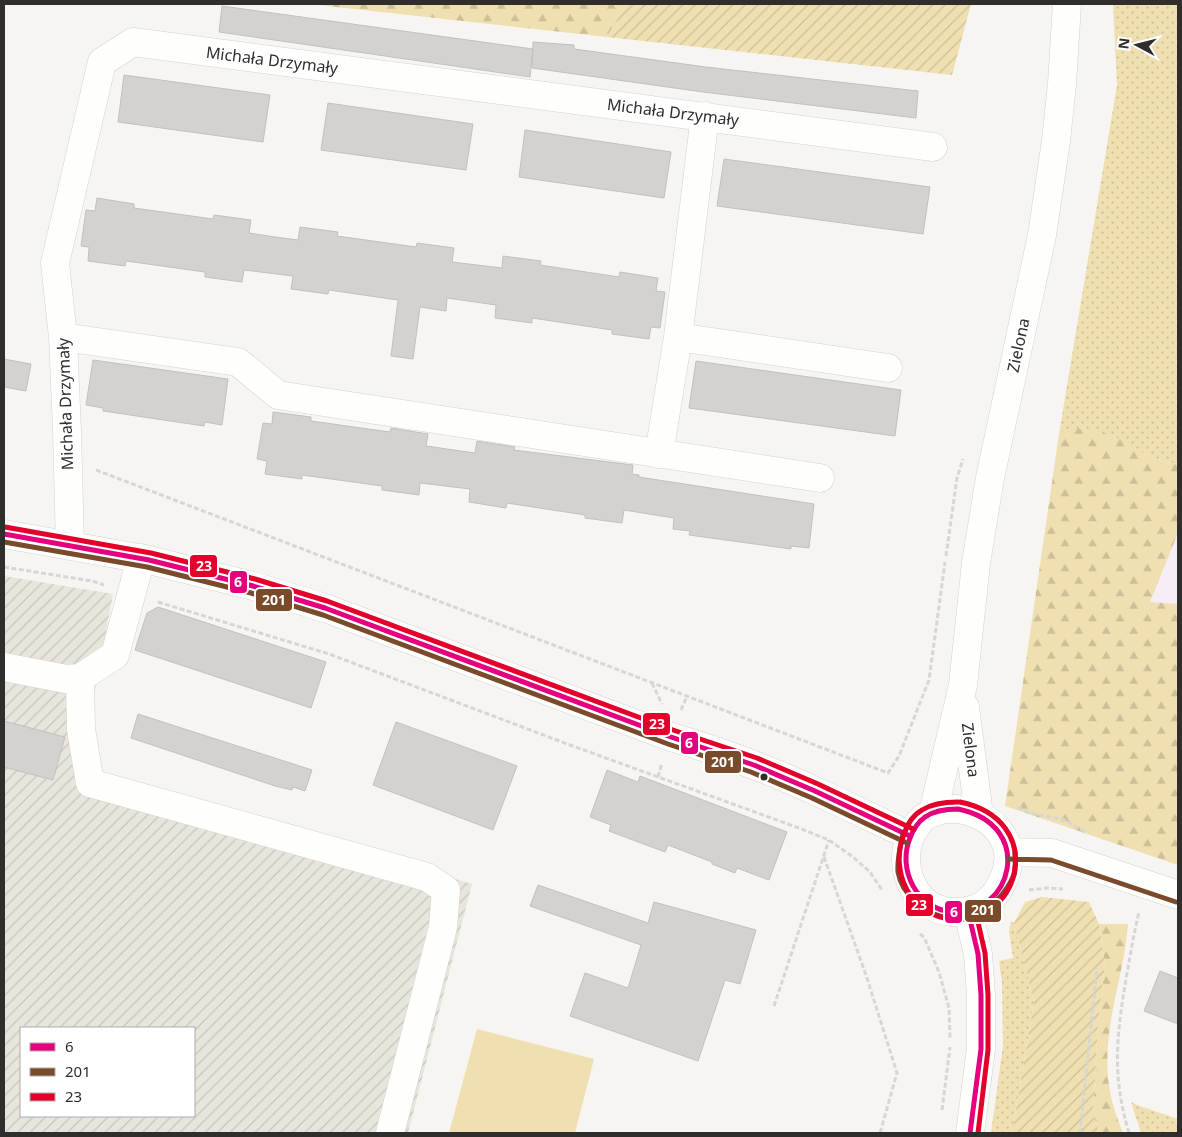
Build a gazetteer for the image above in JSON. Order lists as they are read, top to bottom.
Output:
{
  "streets": {
    "street": ["Michała Drzymały", "Zielona"]
  },
  "lines": ["transit line 23", "transit line 6", "transit line 201"],
  "legend": ["6", "201", "23"],
  "north": "left"
}
